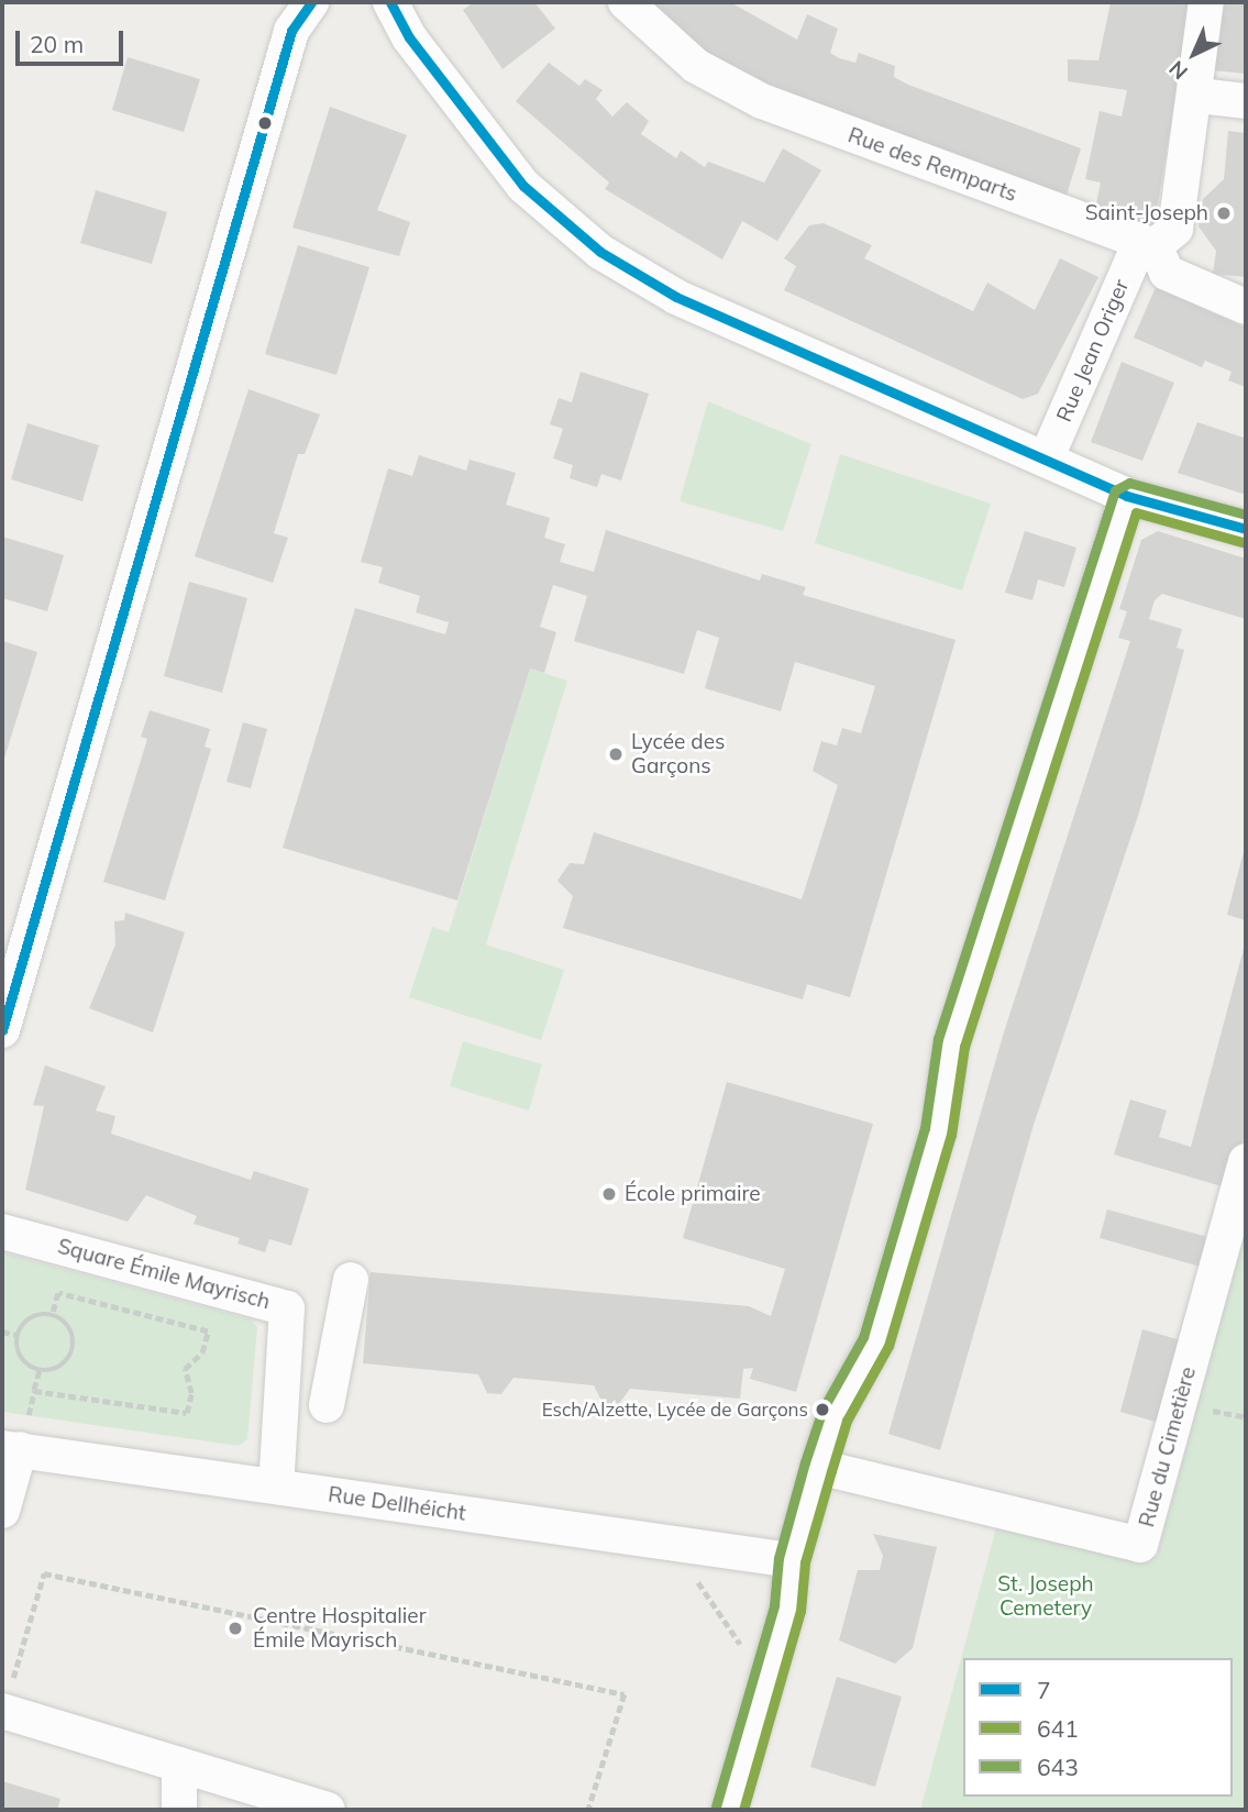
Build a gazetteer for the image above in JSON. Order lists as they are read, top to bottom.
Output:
{
  "streets": {
    "street": [
      "Rue des Remparts",
      "Rue Jean Origer",
      "Square Émile Mayrisch",
      "Rue du Cimetière",
      "Rue Dellhéicht"
    ]
  },
  "crossings": [
    ["Rue des Remparts", "Rue Jean Origer"],
    ["Square Émile Mayrisch", "Rue Dellhéicht"]
  ],
  "parks": ["St. Joseph Cemetery"],
  "places": [
    "Saint-Joseph",
    "Lycée des Garçons",
    "École primaire",
    "Esch/Alzette, Lycée de Garçons",
    "Centre Hospitalier Émile Mayrisch"
  ],
  "lines": ["transit line 7", "transit line 643", "transit line 641"],
  "legend": ["7", "641", "643"],
  "scale_bar": "20 m",
  "north": "bottom left"
}
